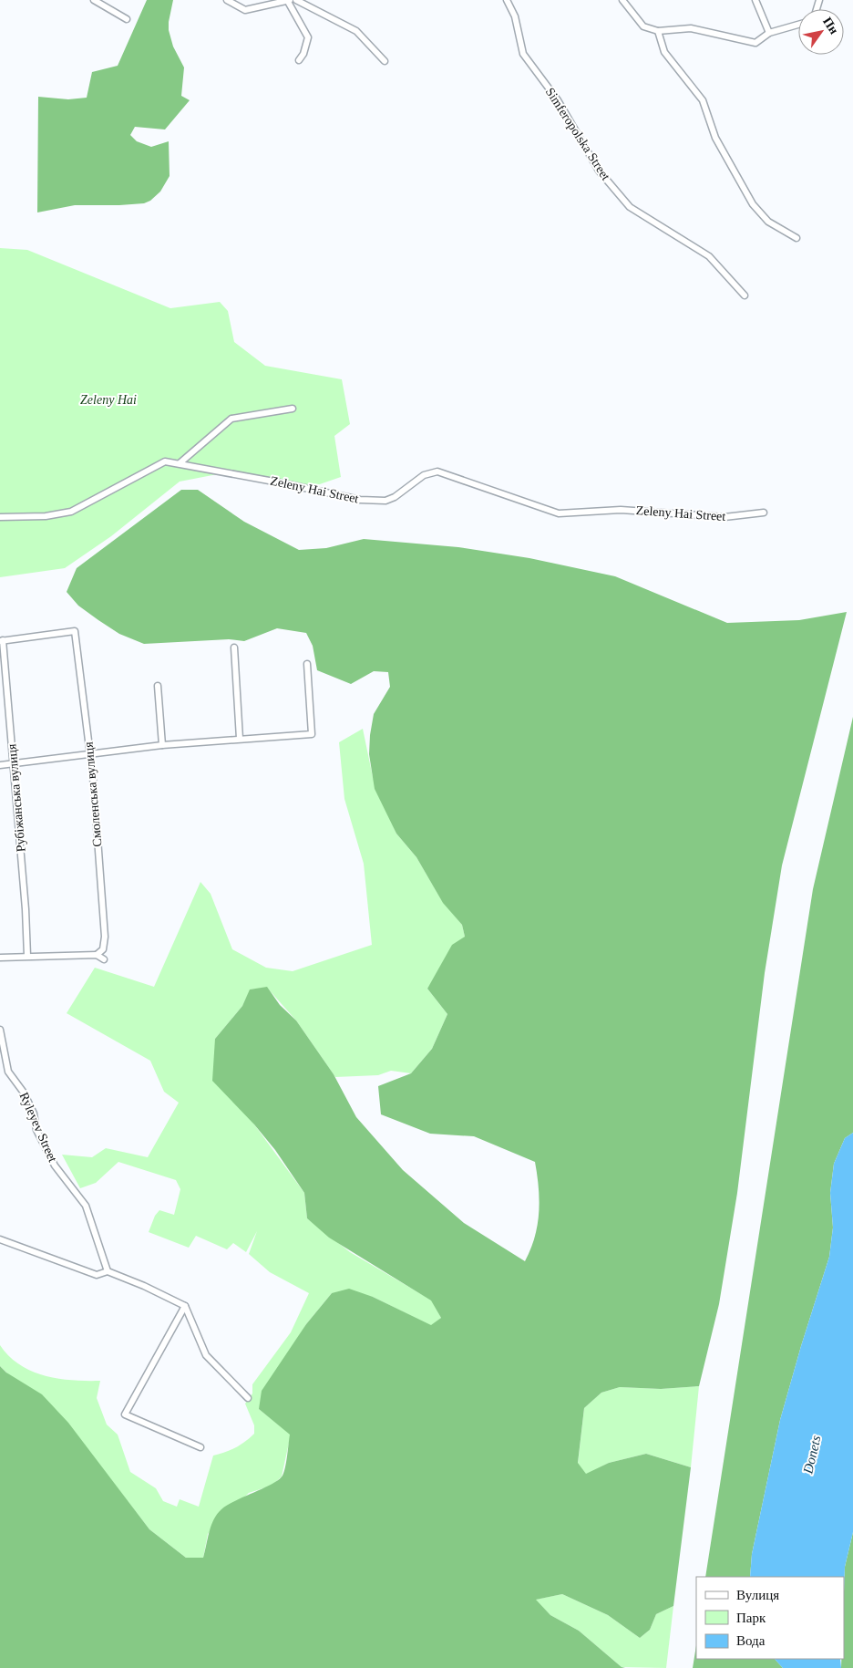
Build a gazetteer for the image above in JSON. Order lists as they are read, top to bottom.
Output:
{
  "streets": {
    "street": [
      "Simferopolska Street",
      "Zeleny Hai Street",
      "Смоленська вулиця",
      "Рубіжанська вулиця",
      "Ryleyev Street"
    ]
  },
  "crossings": [
    ["Смоленська вулиця", "Рубіжанська вулиця"]
  ],
  "water": ["Donets"],
  "parks": ["Zeleny Hai"],
  "legend": ["Вулиця", "Парк", "Вода"],
  "north": "top right"
}
